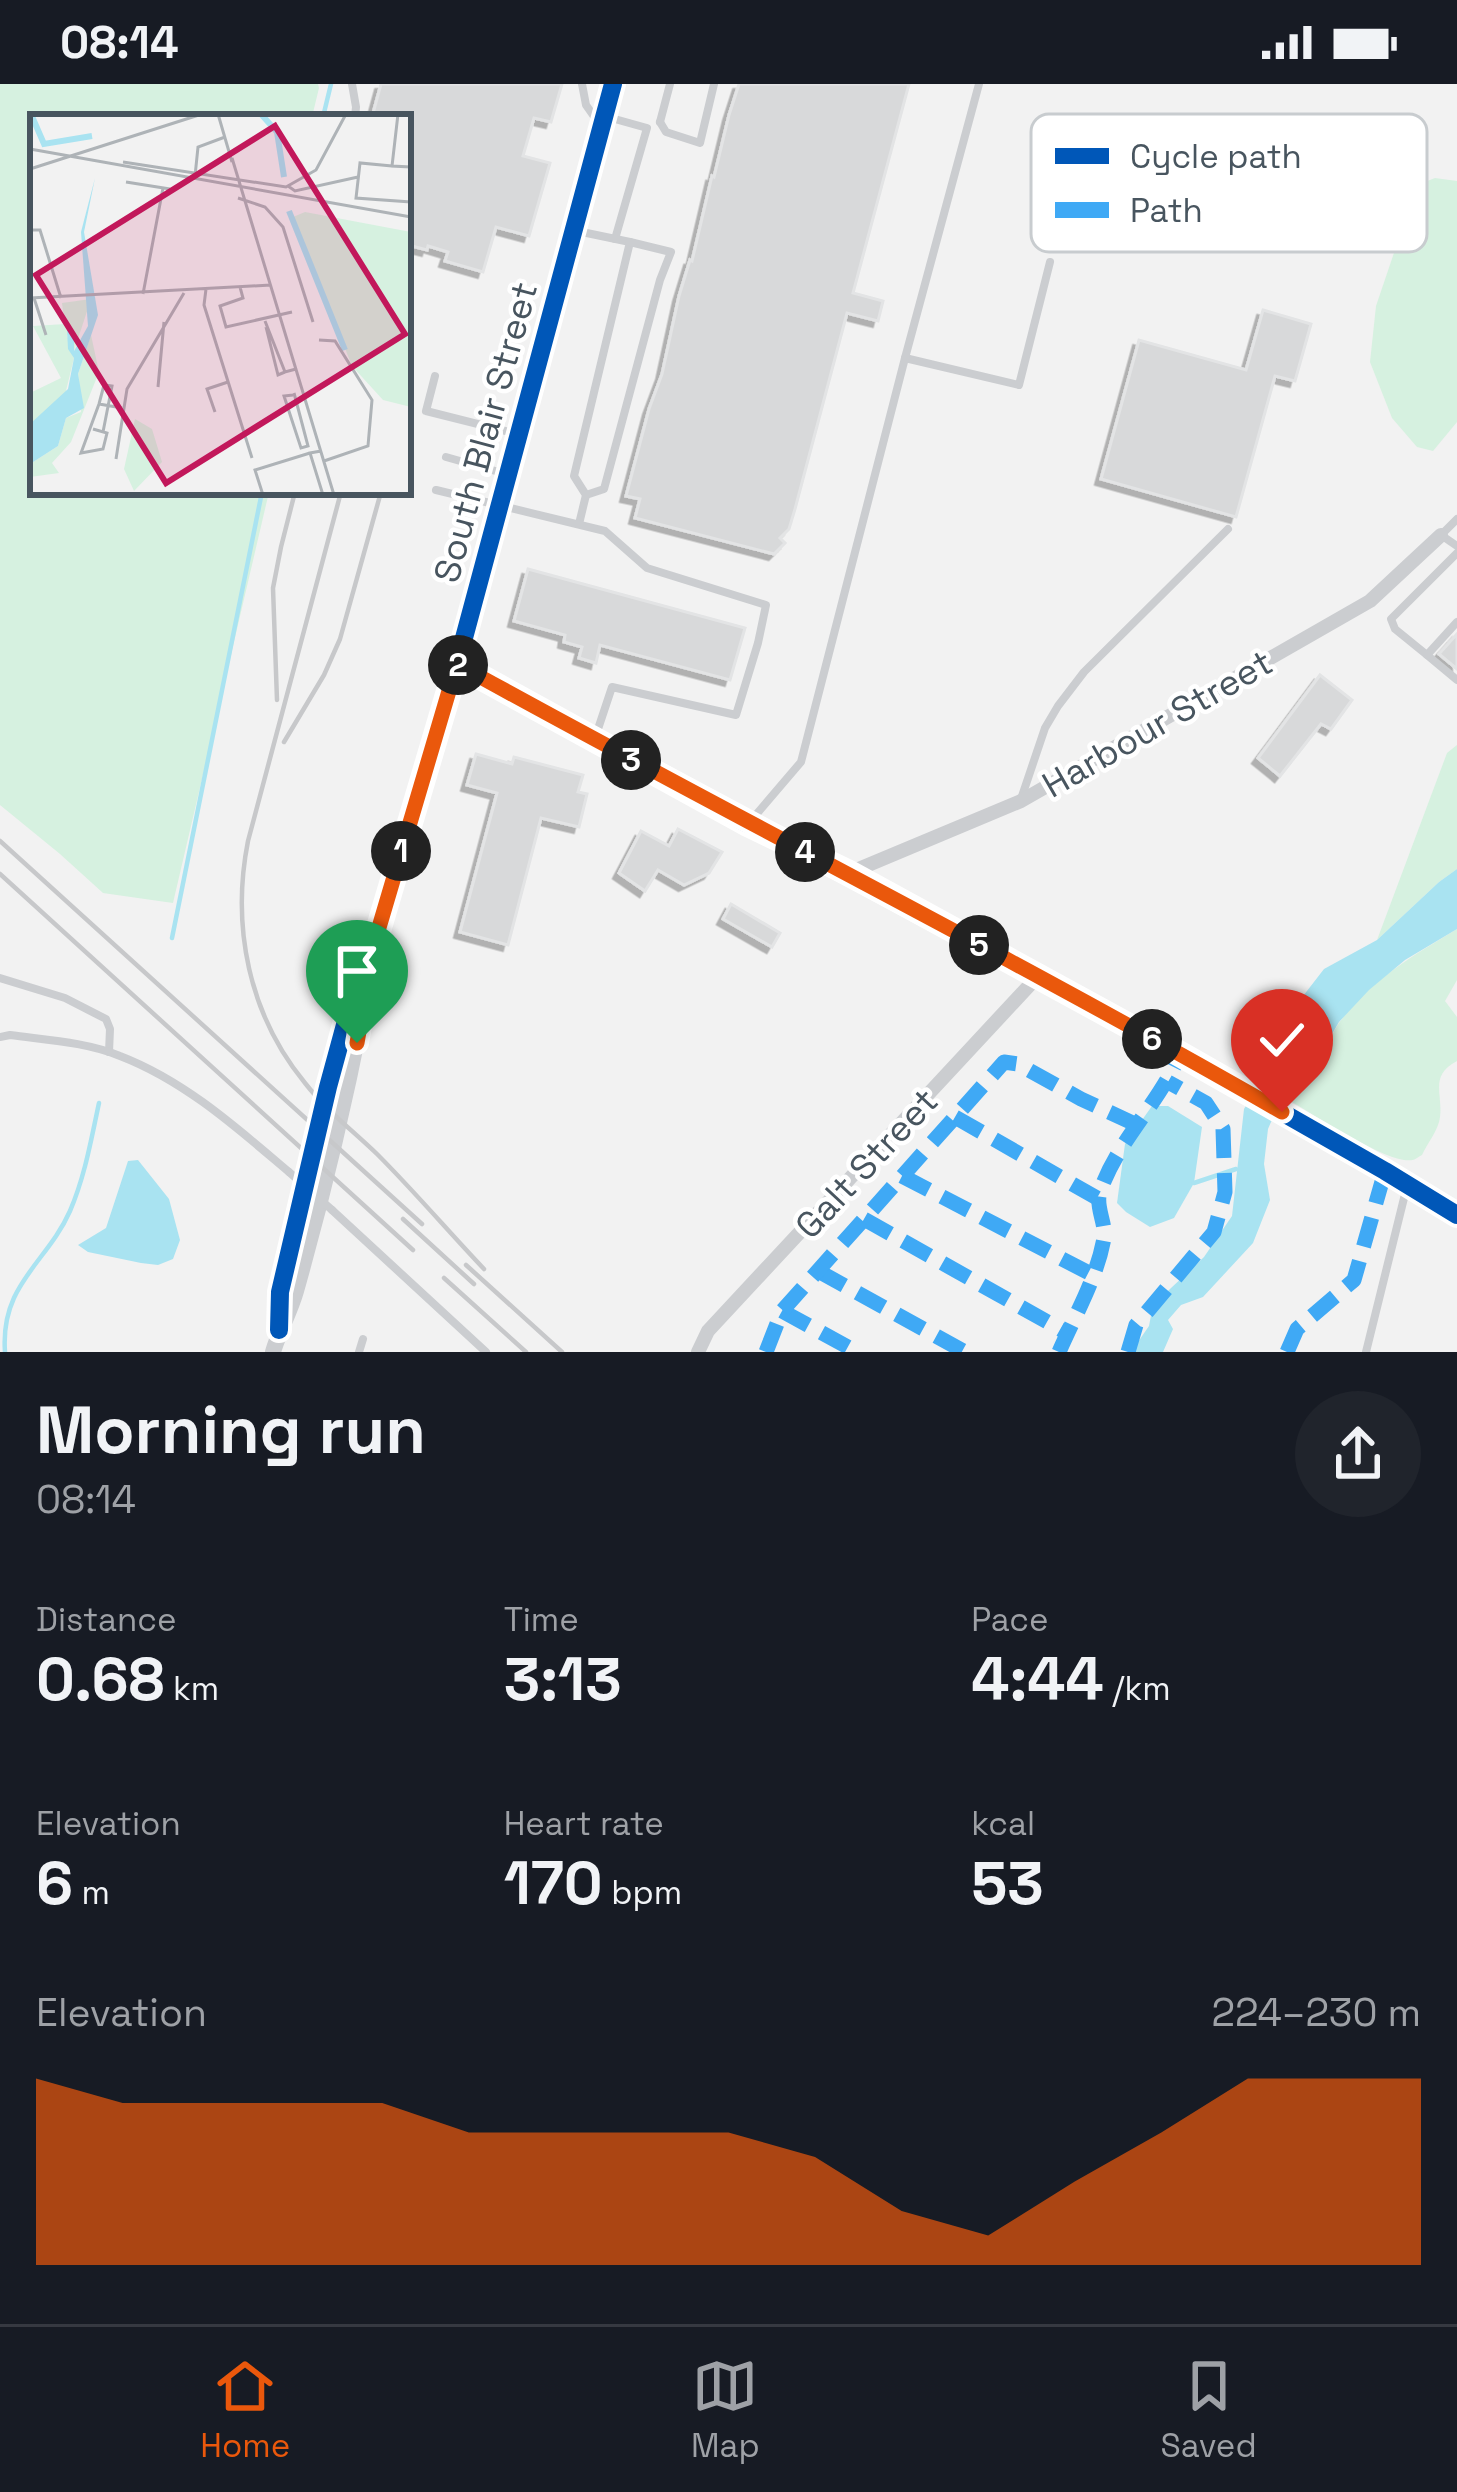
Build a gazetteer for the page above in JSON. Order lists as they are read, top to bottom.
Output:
{
  "streets": {
    "street": ["South Blair Street", "Harbour Street", "Galt Street"]
  },
  "legend": ["Cycle path", "Path"],
  "page": {
    "status": "08:14",
    "pins": [
      "2",
      "3",
      "1",
      "4",
      "5",
      "6"
    ],
    "heading": ["Morning run", "08:14"],
    "stats": [
      ["Distance", "0.68 km"],
      ["Time", "3:13"],
      ["Pace", "4:44 /km"],
      ["Elevation", "6 m"],
      ["Heart rate", "170 bpm"],
      ["kcal", "53"]
    ],
    "chart": ["Elevation", "224–230 m"],
    "tabs": ["Home", "Map", "Saved"]
  }
}
